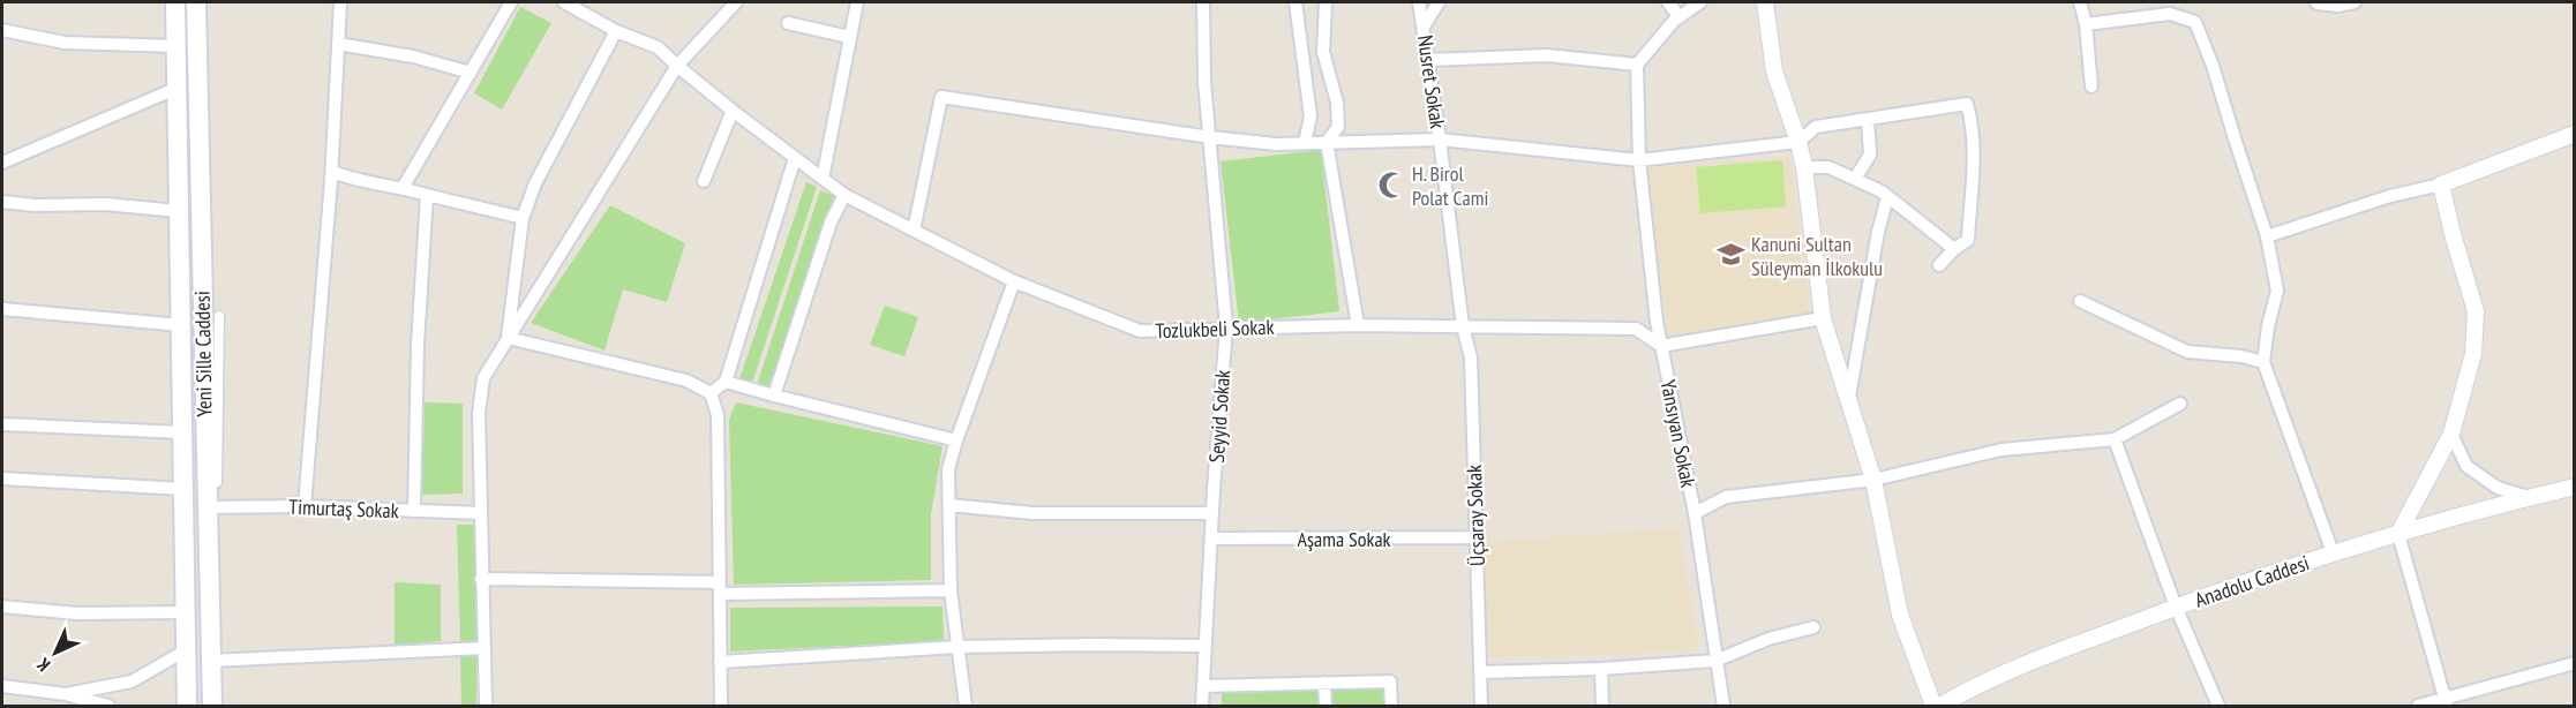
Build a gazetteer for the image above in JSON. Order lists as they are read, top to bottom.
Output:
{
  "streets": {
    "main road": ["Yeni Sille Caddesi"],
    "street": [
      "Nusret Sokak",
      "Tozlukbeli Sokak",
      "Seyyid Sokak",
      "Yansıyan Sokak",
      "Timurtaş Sokak",
      "Üçsaray Sokak",
      "Aşama Sokak",
      "Anadolu Caddesi"
    ]
  },
  "crossings": [
    ["Nusret Sokak", "Tozlukbeli Sokak"],
    ["Nusret Sokak", "Üçsaray Sokak"],
    ["Tozlukbeli Sokak", "Seyyid Sokak"],
    ["Tozlukbeli Sokak", "Yansıyan Sokak"],
    ["Tozlukbeli Sokak", "Üçsaray Sokak"],
    ["Yeni Sille Caddesi", "Timurtaş Sokak"],
    ["Seyyid Sokak", "Aşama Sokak"],
    ["Üçsaray Sokak", "Aşama Sokak"]
  ],
  "places": {
    "mosque": ["H. Birol Polat Cami"],
    "school or university": ["Kanuni Sultan Süleyman İlkokulu"]
  },
  "north": "bottom left"
}
